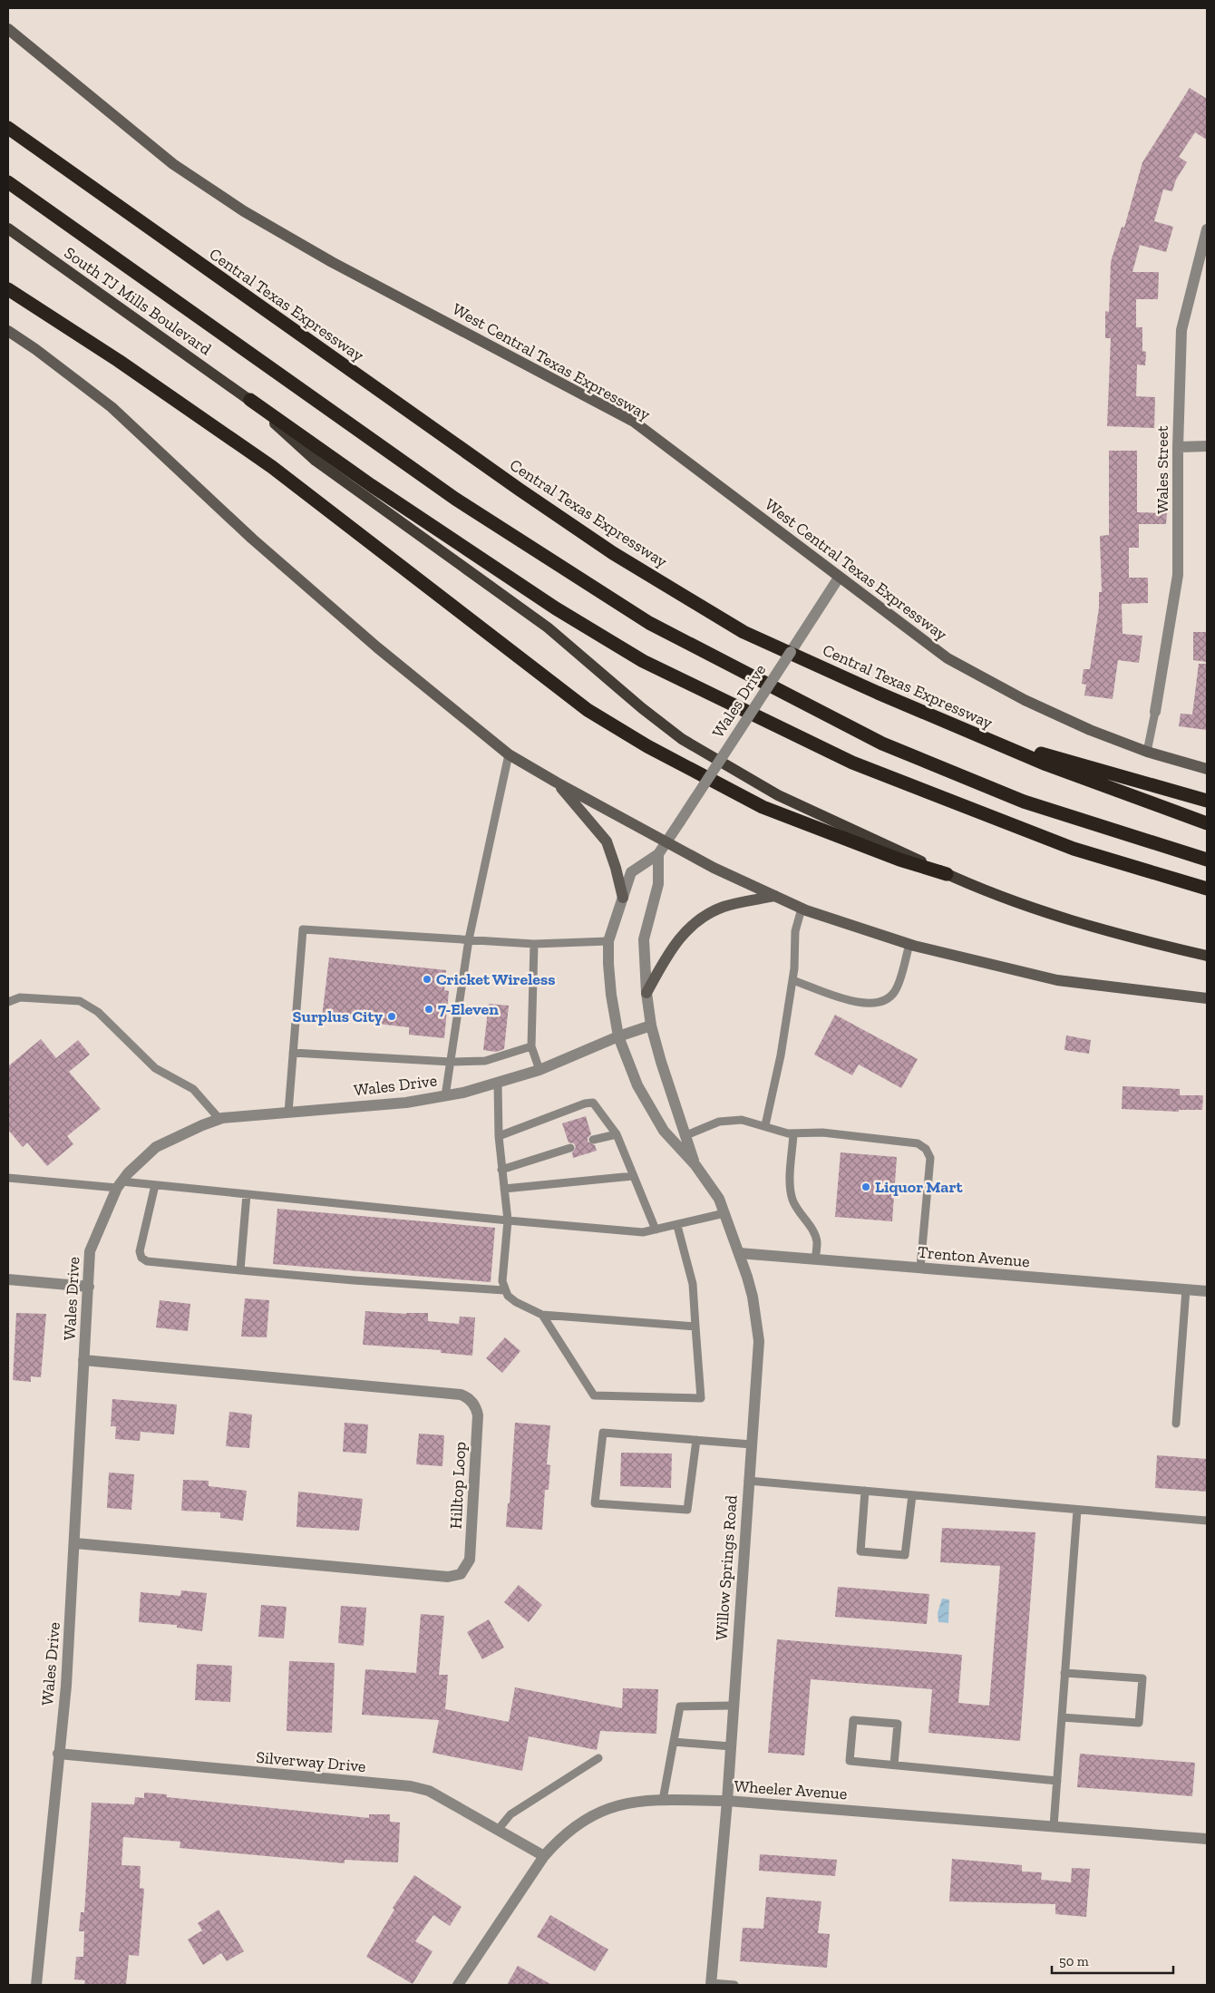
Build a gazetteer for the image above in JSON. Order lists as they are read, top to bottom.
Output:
{
  "streets": {
    "highway": ["Central Texas Expressway"],
    "main road": ["South TJ Mills Boulevard", "West Central Texas Expressway"],
    "street": [
      "Wales Street",
      "Wales Drive",
      "Trenton Avenue",
      "Hilltop Loop",
      "Willow Springs Road",
      "Silverway Drive",
      "Wheeler Avenue"
    ]
  },
  "crossings": [
    ["West Central Texas Expressway", "Wales Drive"],
    ["Wales Drive", "Hilltop Loop"],
    ["Wales Drive", "Willow Springs Road"],
    ["Wales Drive", "Silverway Drive"],
    ["Trenton Avenue", "Willow Springs Road"],
    ["Willow Springs Road", "Wheeler Avenue"],
    ["Silverway Drive", "Wheeler Avenue"]
  ],
  "places": [
    "Cricket Wireless",
    "7-Eleven",
    "Surplus City",
    "Liquor Mart"
  ],
  "scale_bar": "50 m"
}
